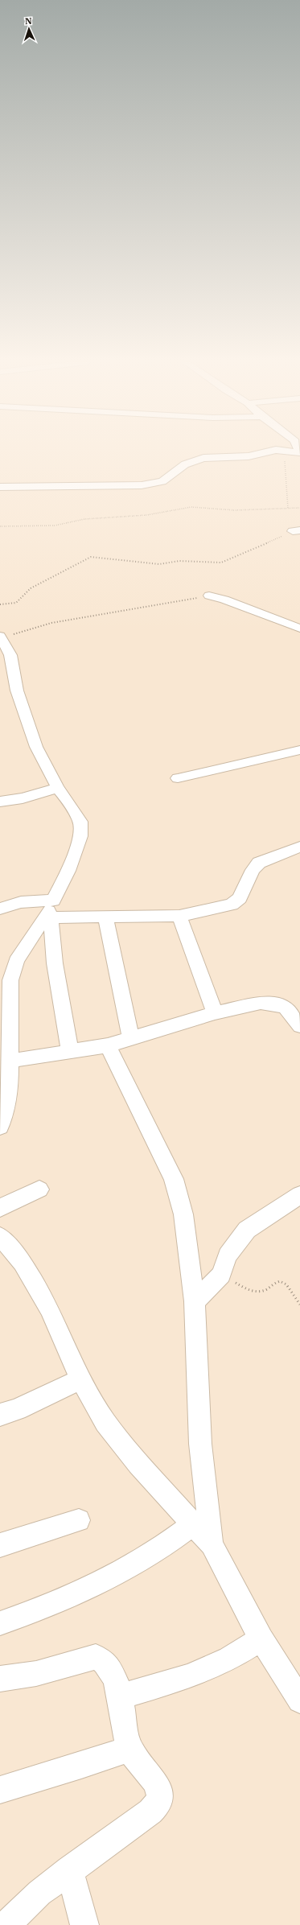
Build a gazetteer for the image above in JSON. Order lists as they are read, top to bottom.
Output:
{
  "north": "top"
}
